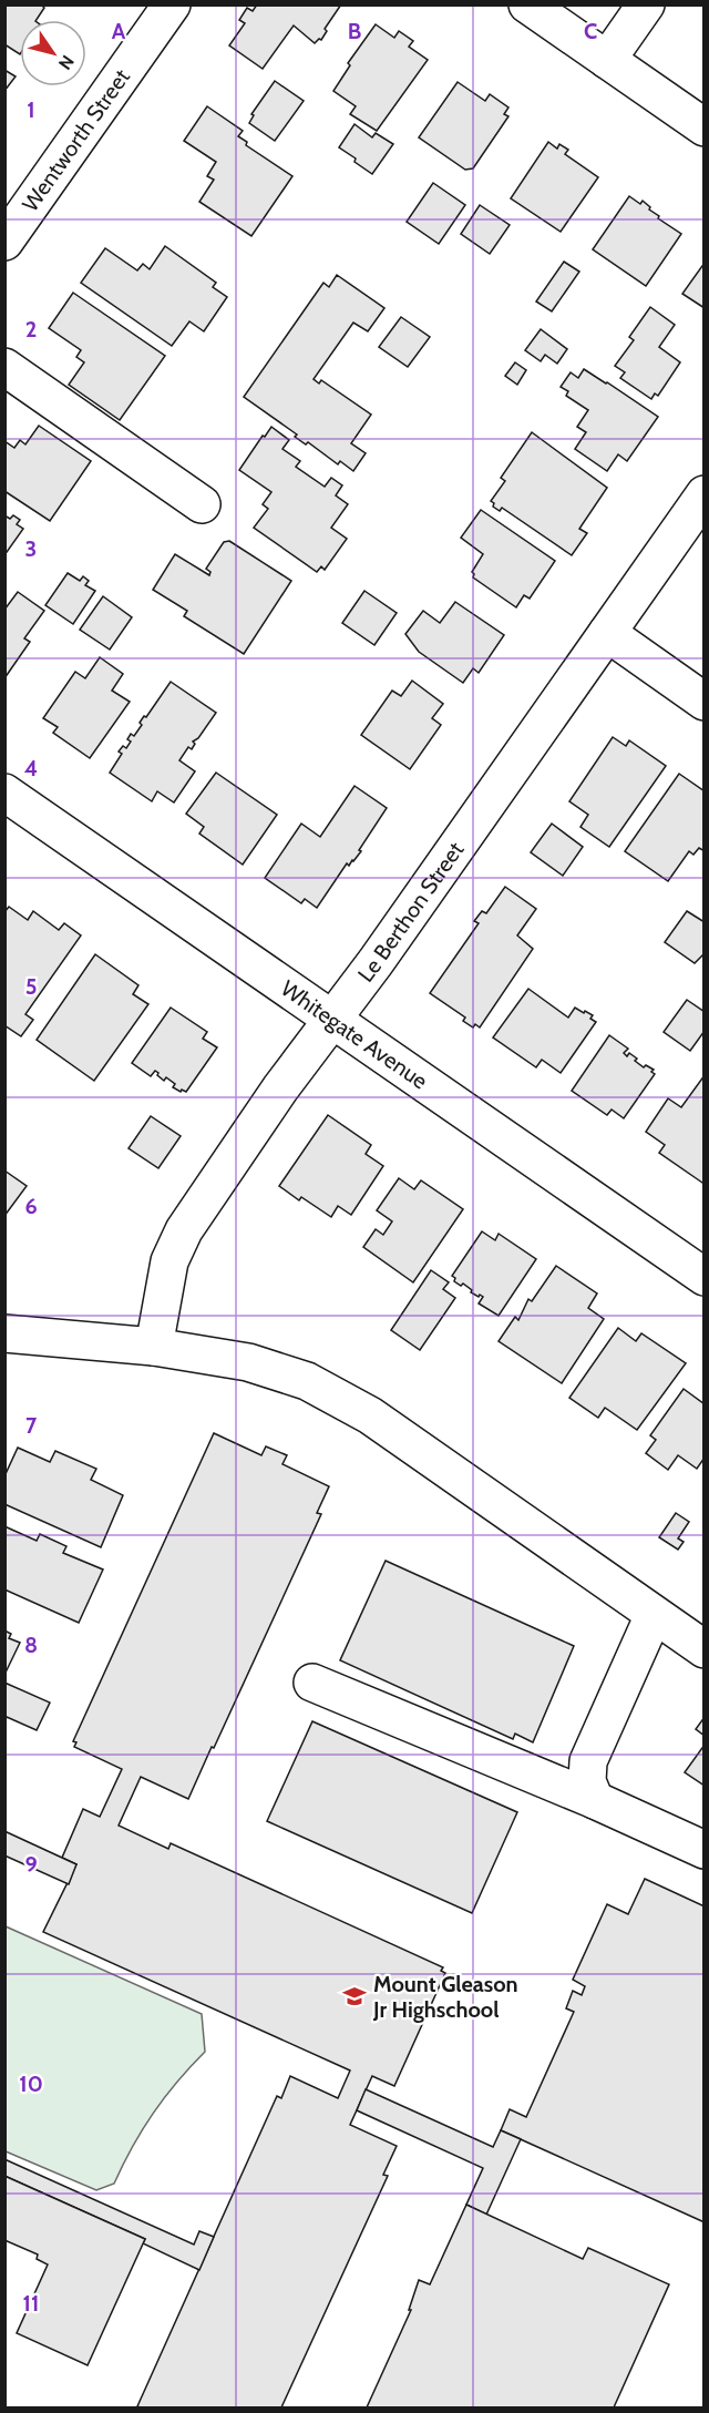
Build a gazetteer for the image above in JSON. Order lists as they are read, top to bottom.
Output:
{
  "streets": {
    "street": ["Wentworth Street", "Le Berthon Street", "Whitegate Avenue"]
  },
  "crossings": [
    ["Le Berthon Street", "Whitegate Avenue"]
  ],
  "places": {
    "school or university": ["Mount Gleason Jr Highschool"]
  },
  "north": "bottom right",
  "grid": {
    "columns": ["A", "B", "C"],
    "rows": [
      "1",
      "2",
      "3",
      "4",
      "5",
      "6",
      "7",
      "8",
      "9",
      "10",
      "11"
    ]
  }
}
